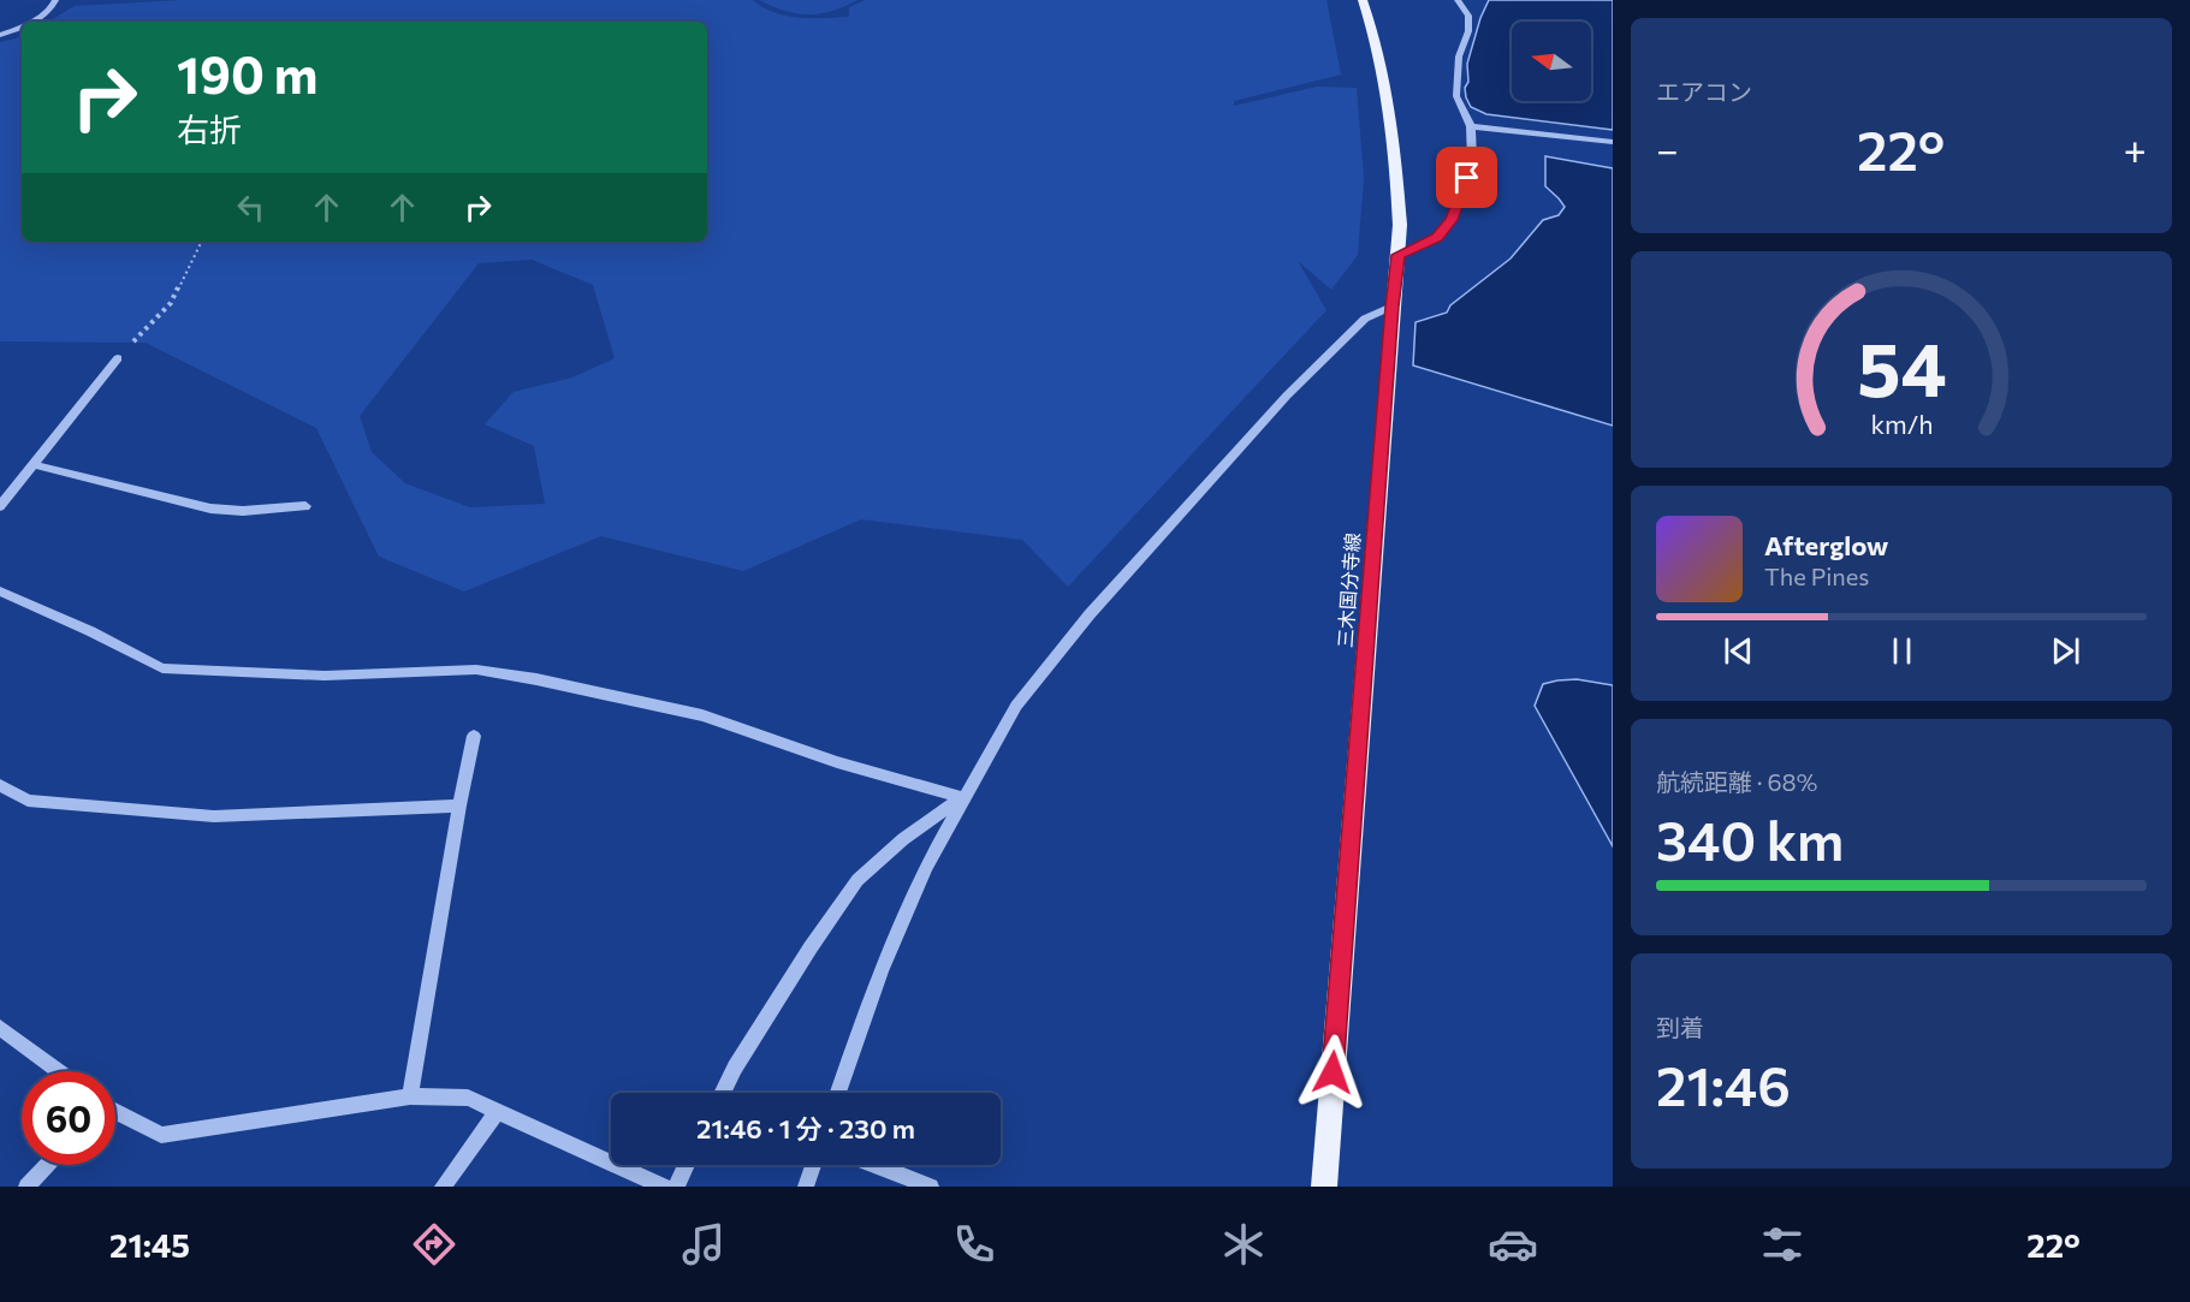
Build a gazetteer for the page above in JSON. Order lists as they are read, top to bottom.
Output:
{
  "streets": {
    "main road": ["三木国分寺線"]
  },
  "north": "left",
  "page": {
    "tile": [
      "エアコン",
      ["航続距離 · 68%", "340 km"],
      ["到着", "21:46"]
    ],
    "turn": ["190 m", "右折"],
    "heat": ["−", "22°", "+"],
    "song": ["Afterglow", "The Pines"],
    "limit": "60",
    "trip": "21:46 · 1 分 · 230 m",
    "tabs": ["21:45", "22°"],
    "gauge": ["54", "km/h"]
  }
}
